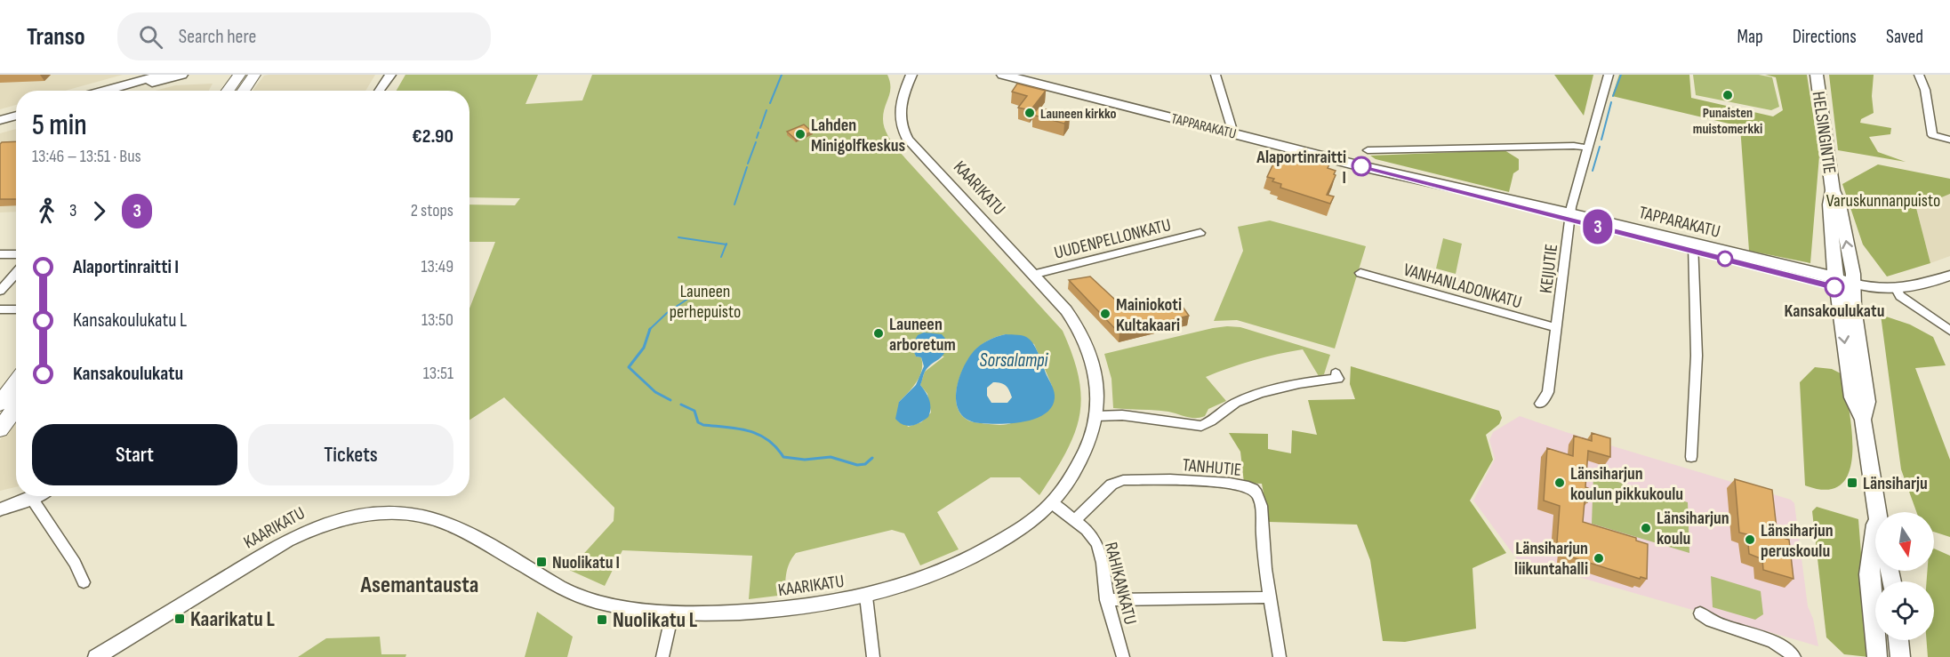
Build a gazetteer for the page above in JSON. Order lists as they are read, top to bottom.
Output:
{
  "streets": {
    "main road": ["TAPPARAKATU", "HELSINGINTIE"],
    "street": [
      "KAARIKATU",
      "UUDENPELLONKATU",
      "KEIJUTIE",
      "VANHANLADONKATU",
      "TANHUTIE",
      "RAHIKANKATU"
    ]
  },
  "crossings": [
    ["TAPPARAKATU", "HELSINGINTIE"],
    ["TAPPARAKATU", "KEIJUTIE"],
    ["KAARIKATU", "UUDENPELLONKATU"],
    ["KAARIKATU", "RAHIKANKATU"],
    ["KEIJUTIE", "VANHANLADONKATU"],
    ["TANHUTIE", "RAHIKANKATU"]
  ],
  "districts": ["Asemantausta"],
  "water": ["Sorsalampi"],
  "parks": ["Varuskunnanpuisto", "Launeen perhepuisto"],
  "places": {
    "other": [
      "Punaisten muistomerkki",
      "Launeen kirkko",
      "Lahden Minigolfkeskus",
      "Alaportinraitti I",
      "Kansakoulukatu",
      "Mainiokoti Kultakaari",
      "Launeen arboretum",
      "Länsiharjun koulun pikkukoulu",
      "Länsiharjun koulu",
      "Länsiharjun peruskoulu",
      "Länsiharjun liikuntahalli"
    ],
    "transit": [
      "Länsiharju",
      "Nuolikatu I",
      "Kaarikatu L",
      "Nuolikatu L"
    ]
  },
  "lines": ["bus line 3"],
  "north": "bottom",
  "page": {
    "header": "Transo",
    "search": "Search here",
    "nav": ["Map", "Directions", "Saved"],
    "on_map": "3",
    "heading": ["5 min", "13:46 – 13:51 · Bus", "€2.90"],
    "legs": ["3", "3", "2 stops"],
    "list": [
      {
        "name": "Alaportinraitti I",
        "value": "13:49"
      },
      {
        "name": "Kansakoulukatu L",
        "value": "13:50"
      },
      {
        "name": "Kansakoulukatu",
        "value": "13:51"
      }
    ],
    "buttons": ["Start", "Tickets"]
  }
}
